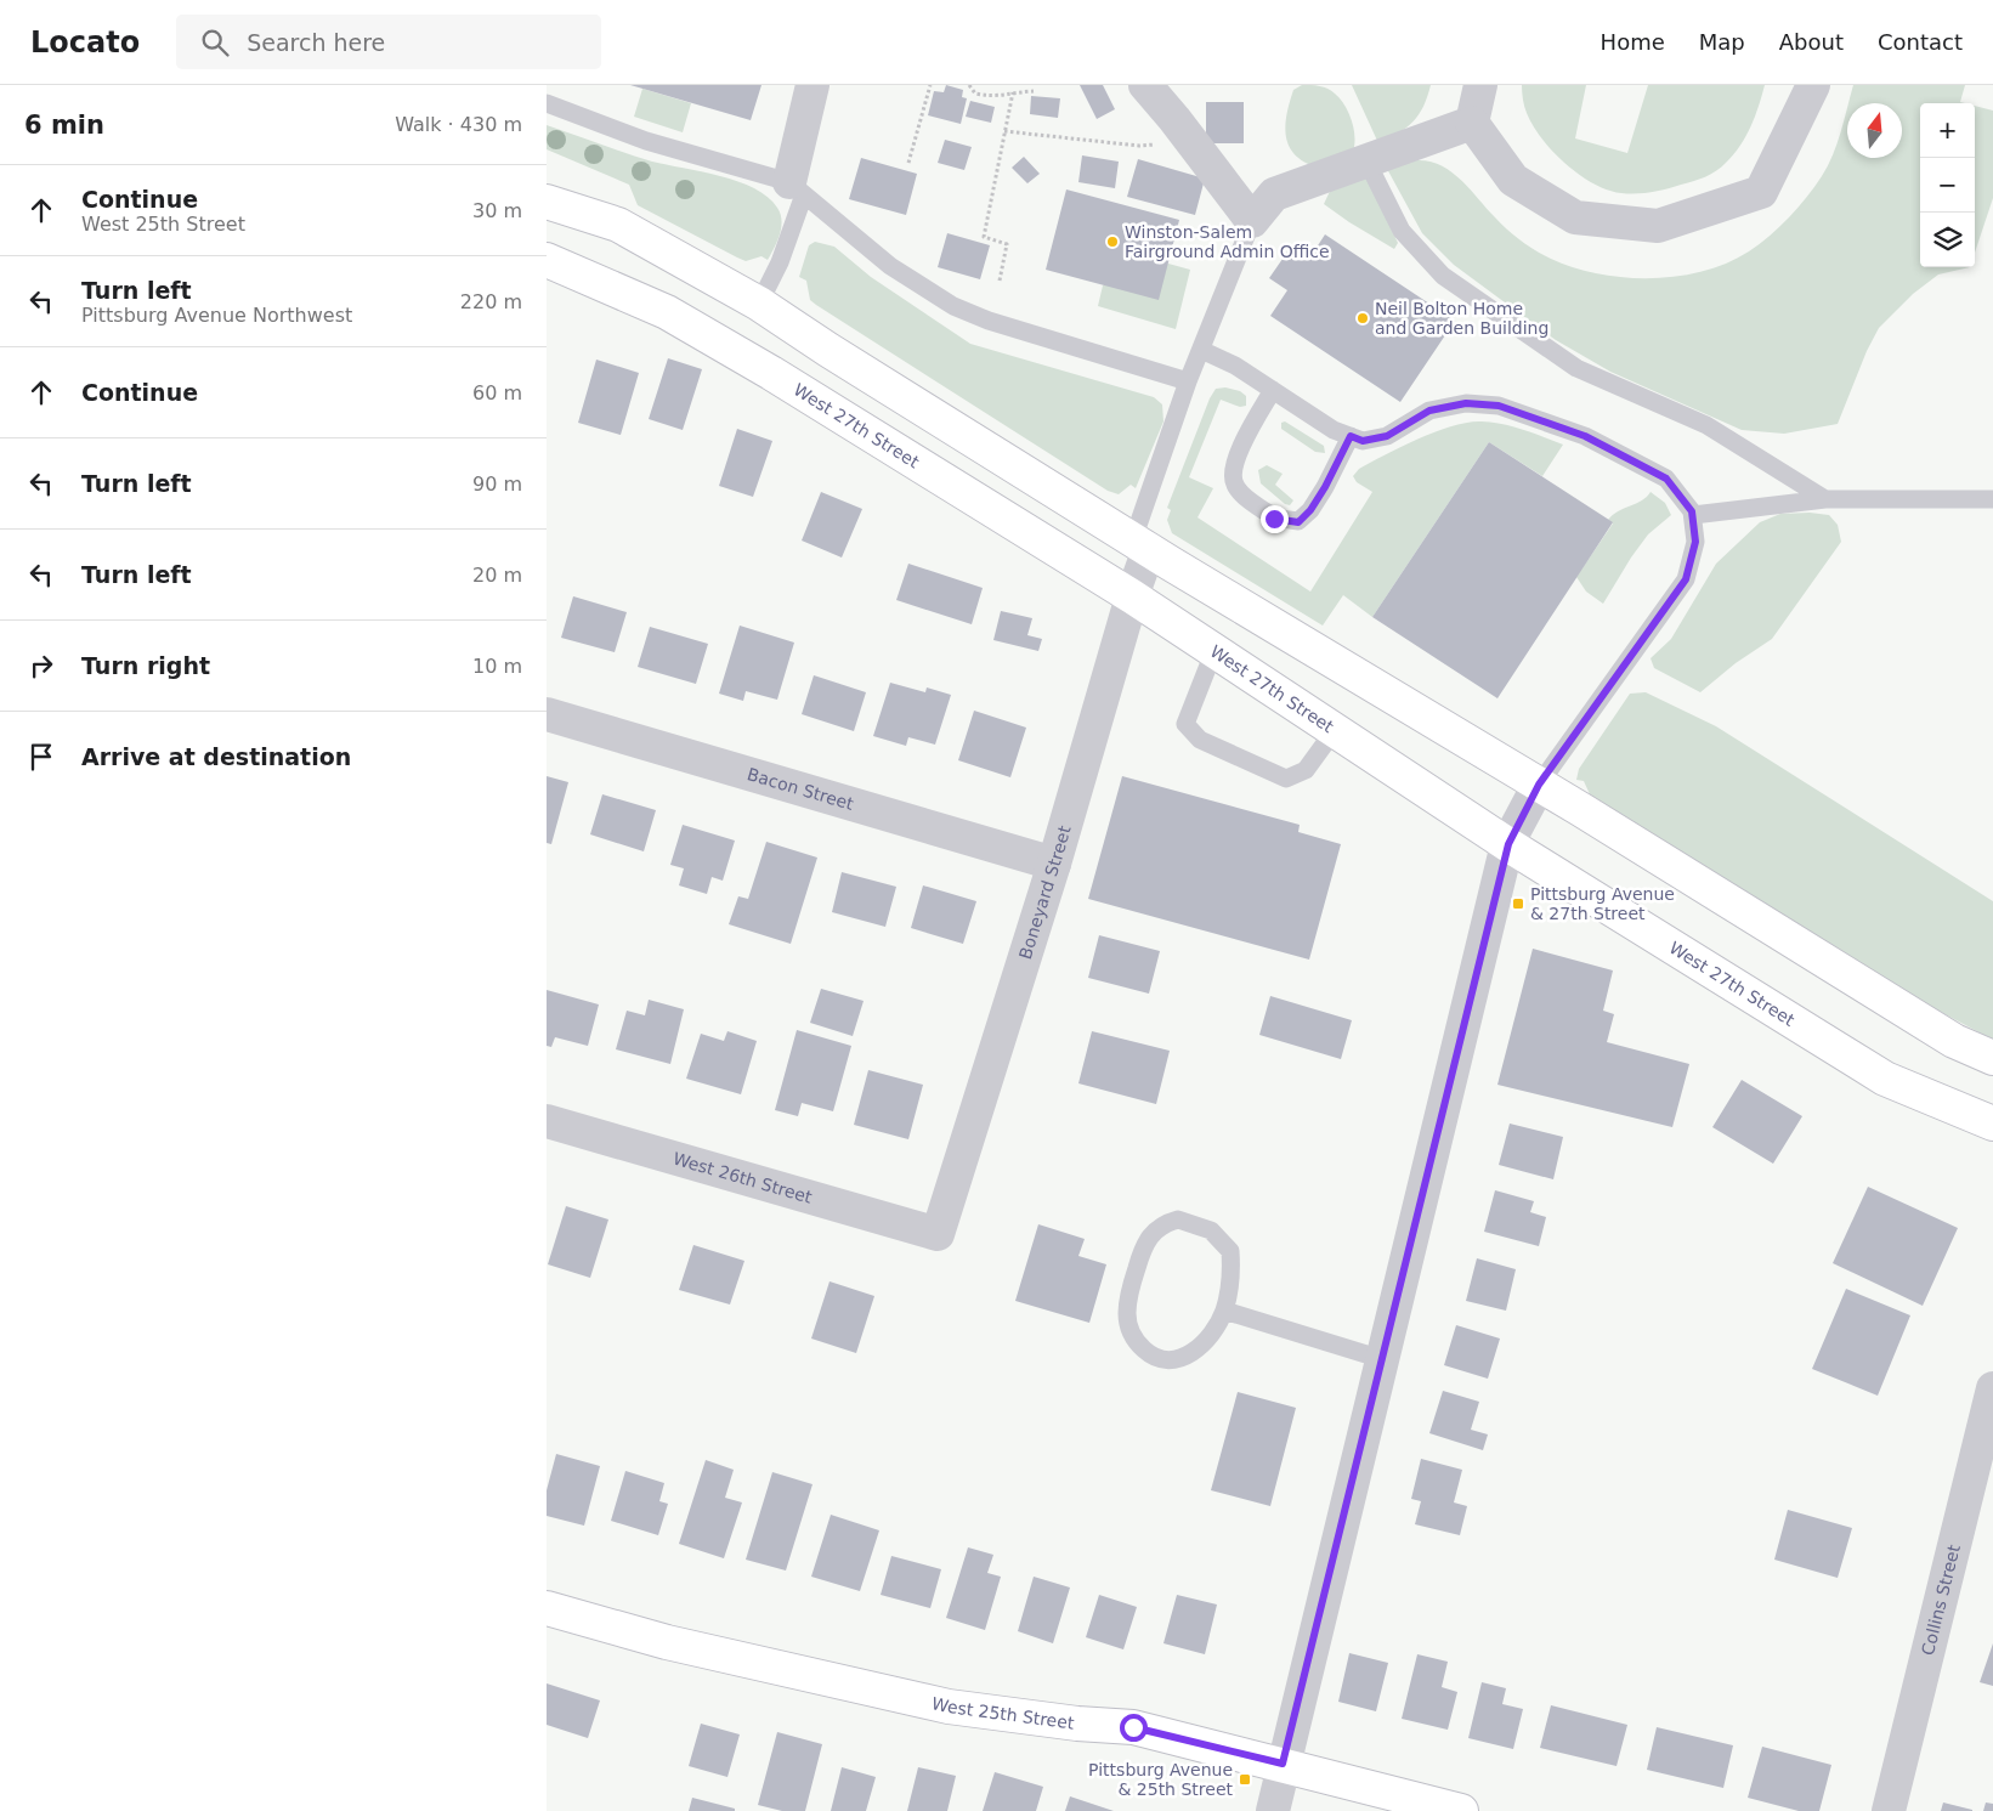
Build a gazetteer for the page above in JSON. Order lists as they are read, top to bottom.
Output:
{
  "streets": {
    "street": [
      "West 27th Street",
      "Bacon Street",
      "Boneyard Street",
      "West 26th Street",
      "Collins Street",
      "West 25th Street"
    ]
  },
  "crossings": [
    ["West 27th Street", "Boneyard Street"],
    ["Bacon Street", "Boneyard Street"],
    ["Boneyard Street", "West 26th Street"]
  ],
  "places": {
    "other": ["Winston-Salem Fairground Admin Office", "Neil Bolton Home and Garden Building"],
    "transit": ["Pittsburg Avenue & 27th Street", "Pittsburg Avenue & 25th Street"]
  },
  "north": "top",
  "page": {
    "header": "Locato",
    "search": "Search here",
    "nav": [
      "Home",
      "Map",
      "About",
      "Contact"
    ],
    "heading": ["6 min", "Walk · 430 m"],
    "map_buttons": ["+", "−"],
    "list": [
      ["Continue", "West 25th Street", "30 m"],
      ["Turn left", "Pittsburg Avenue Northwest", "220 m"],
      ["Continue", "60 m"],
      ["Turn left", "90 m"],
      ["Turn left", "20 m"],
      ["Turn right", "10 m"],
      "Arrive at destination"
    ]
  }
}
